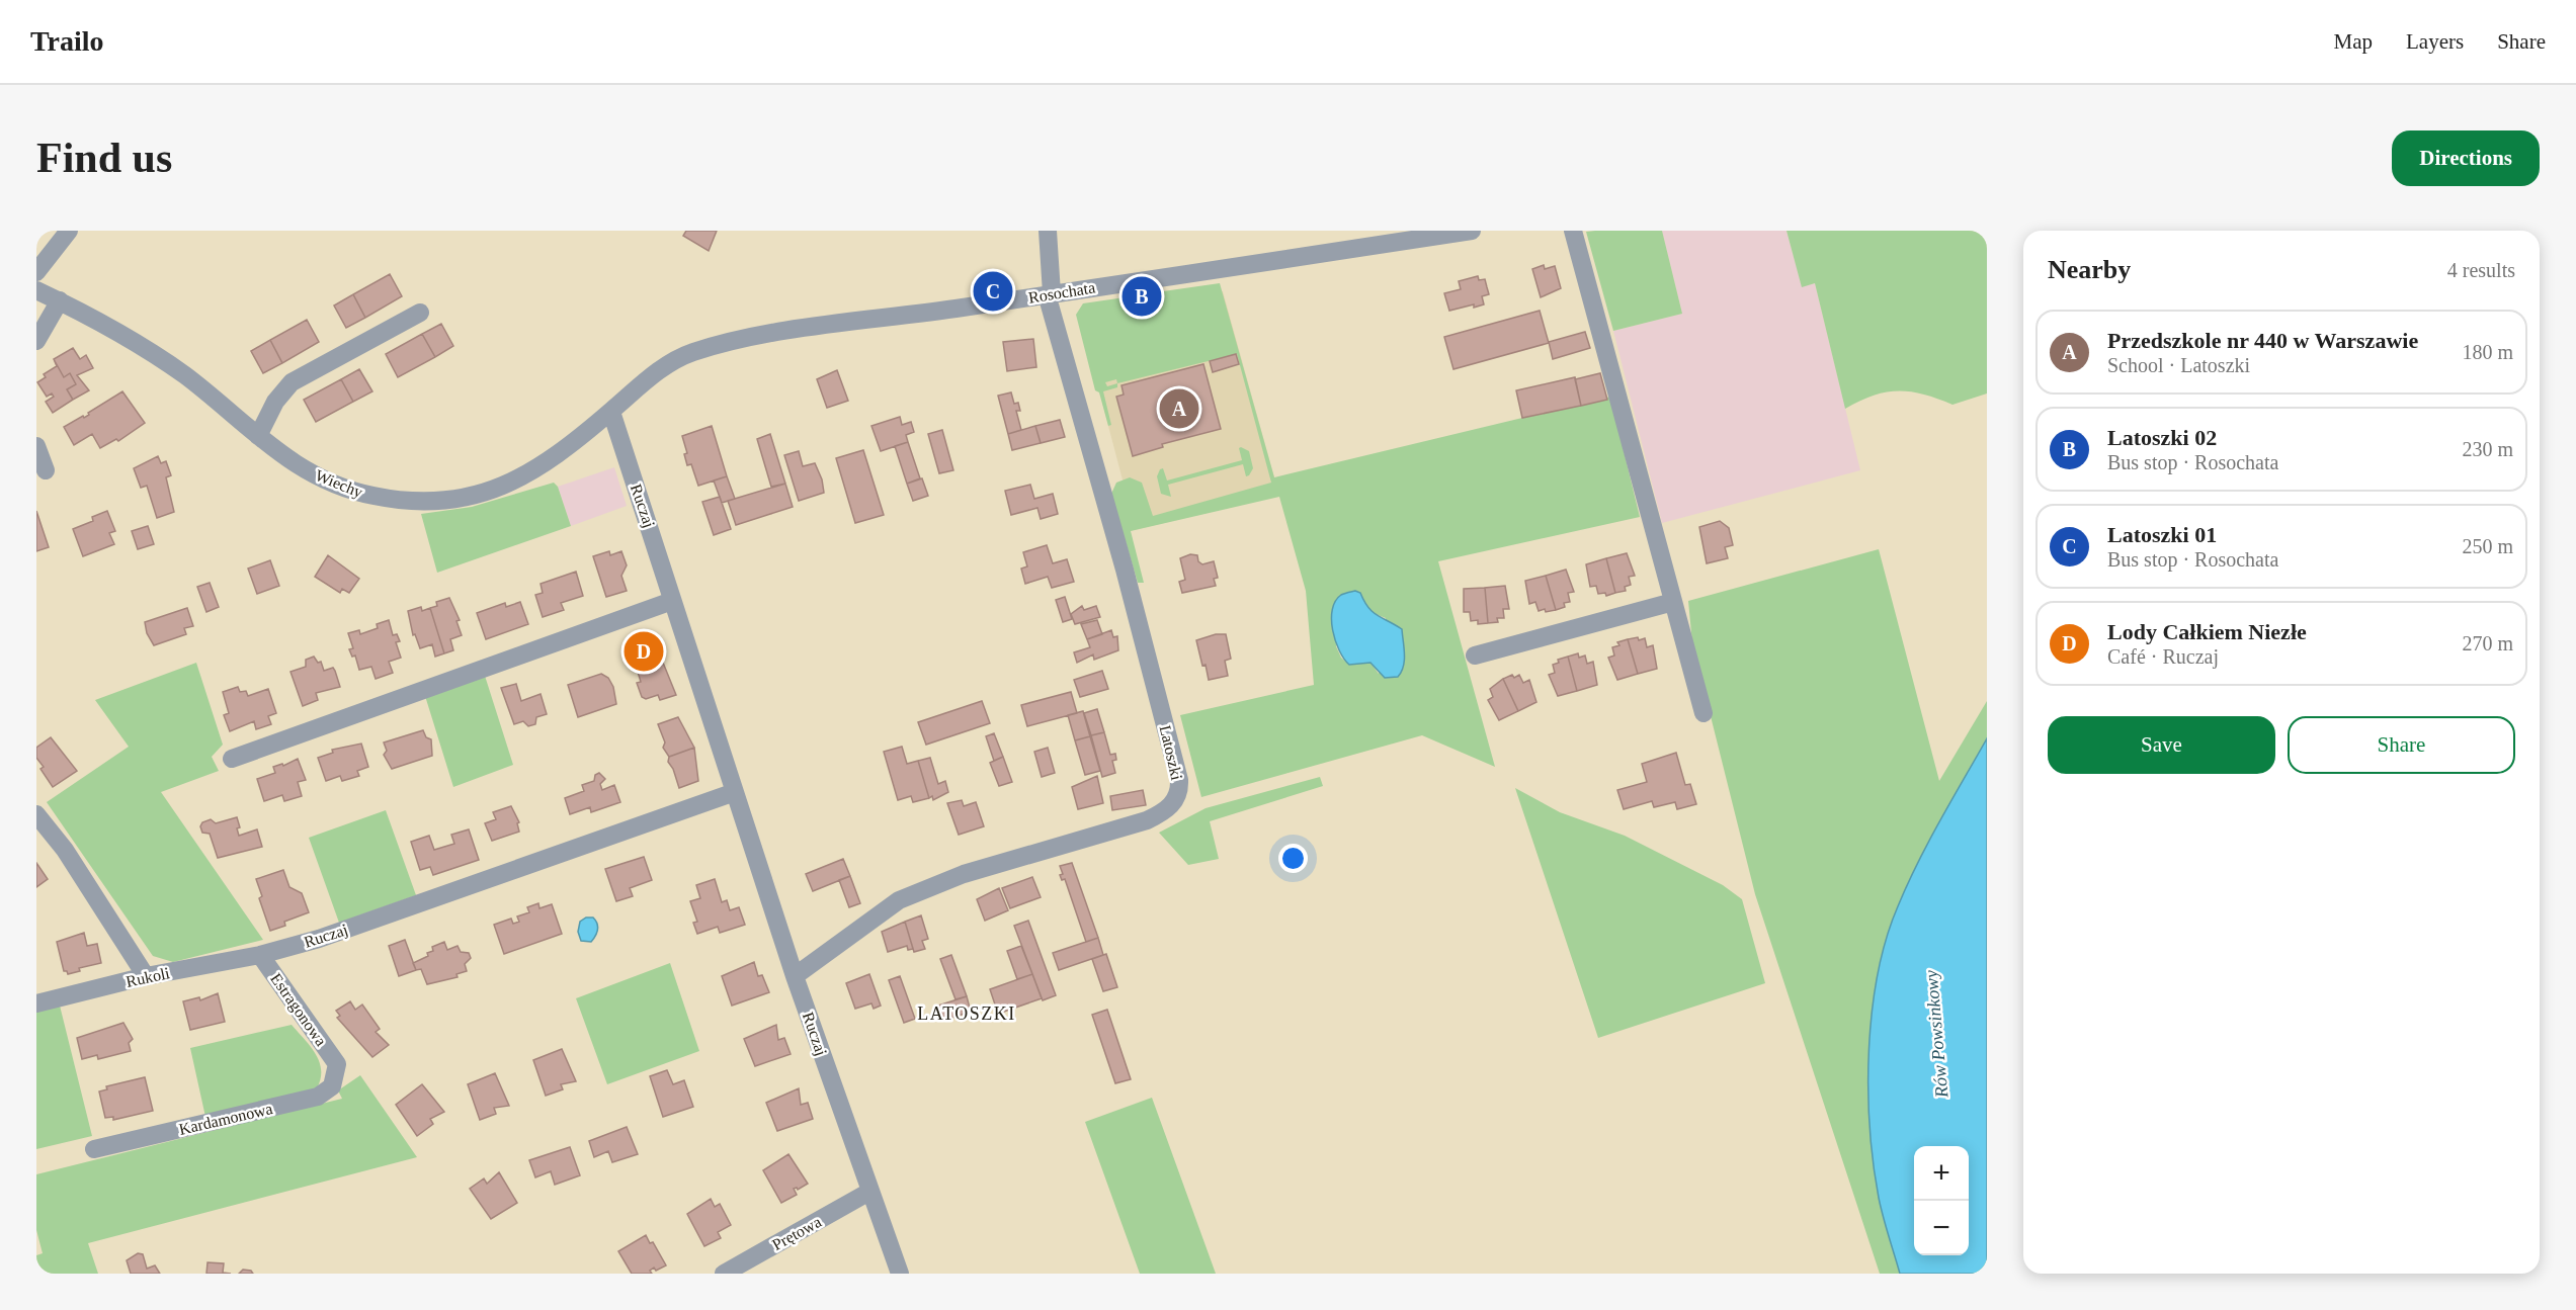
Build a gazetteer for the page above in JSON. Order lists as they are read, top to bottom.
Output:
{
  "streets": {
    "street": [
      "Rosochata",
      "Wiechy",
      "Ruczaj",
      "Latoszki",
      "Rukoli",
      "Estragonowa",
      "Kardamonowa",
      "Prętowa"
    ]
  },
  "crossings": [
    ["Rosochata", "Wiechy"],
    ["Rosochata", "Latoszki"],
    ["Wiechy", "Ruczaj"],
    ["Ruczaj", "Latoszki"],
    ["Ruczaj", "Rukoli"],
    ["Ruczaj", "Estragonowa"],
    ["Ruczaj", "Prętowa"],
    ["Rukoli", "Estragonowa"],
    ["Estragonowa", "Kardamonowa"]
  ],
  "districts": ["LATOSZKI"],
  "water": ["Rów Powsinkowy"],
  "page": {
    "header": "Trailo",
    "nav": ["Map", "Layers", "Share"],
    "buttons": [
      "Directions",
      ["Save", "Share"]
    ],
    "title": "Find us",
    "heading": ["Nearby", "4 results"],
    "pins": [
      "C",
      "B",
      "A",
      "D"
    ],
    "list": [
      {
        "mark": "A",
        "name": "Przedszkole nr 440 w Warszawie",
        "note": "School · Latoszki",
        "value": "180 m"
      },
      {
        "mark": "B",
        "name": "Latoszki 02",
        "note": "Bus stop · Rosochata",
        "value": "230 m"
      },
      {
        "mark": "C",
        "name": "Latoszki 01",
        "note": "Bus stop · Rosochata",
        "value": "250 m"
      },
      {
        "mark": "D",
        "name": "Lody Całkiem Niezłe",
        "note": "Café · Ruczaj",
        "value": "270 m"
      }
    ],
    "map_buttons": ["+", "−"]
  }
}
